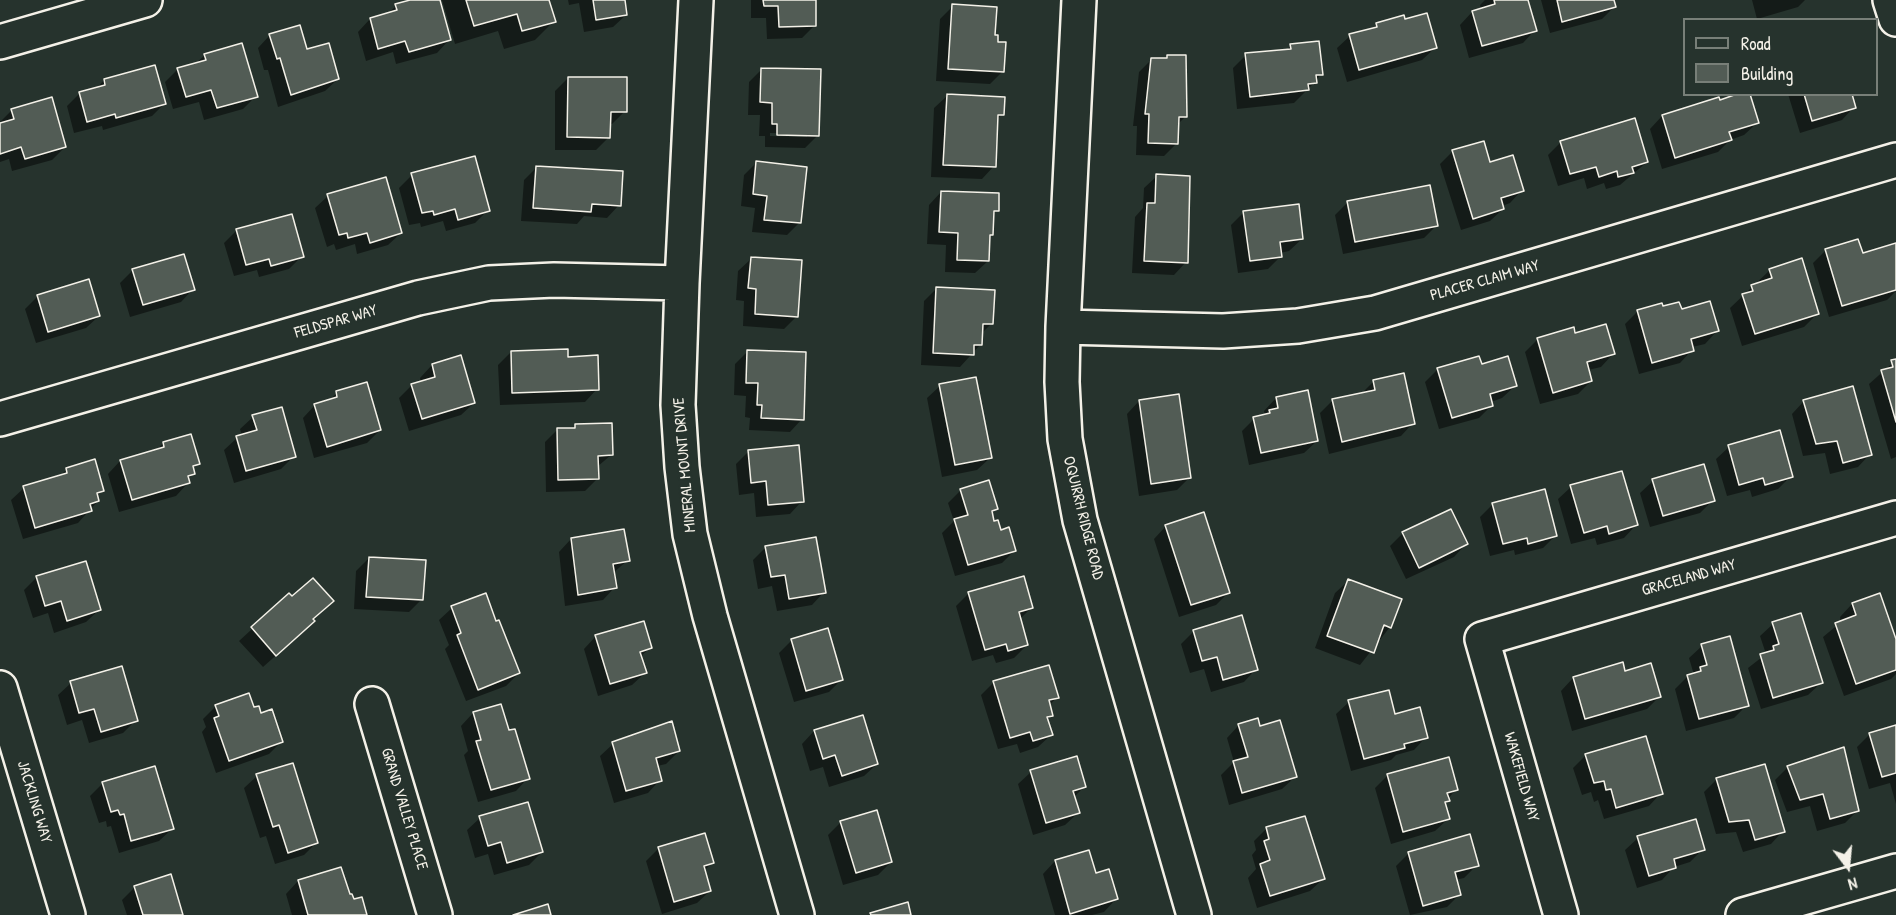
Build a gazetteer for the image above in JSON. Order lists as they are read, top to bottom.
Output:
{
  "streets": {
    "street": [
      "PLACER CLAIM WAY",
      "FELDSPAR WAY",
      "MINERAL MOUNT DRIVE",
      "OQUIRRH RIDGE ROAD",
      "GRACELAND WAY",
      "WAKEFIELD WAY",
      "JACKLING WAY",
      "GRAND VALLEY PLACE"
    ]
  },
  "crossings": [
    ["PLACER CLAIM WAY", "OQUIRRH RIDGE ROAD"],
    ["FELDSPAR WAY", "MINERAL MOUNT DRIVE"],
    ["GRACELAND WAY", "WAKEFIELD WAY"]
  ],
  "legend": ["Road", "Building"],
  "north": "bottom"
}
